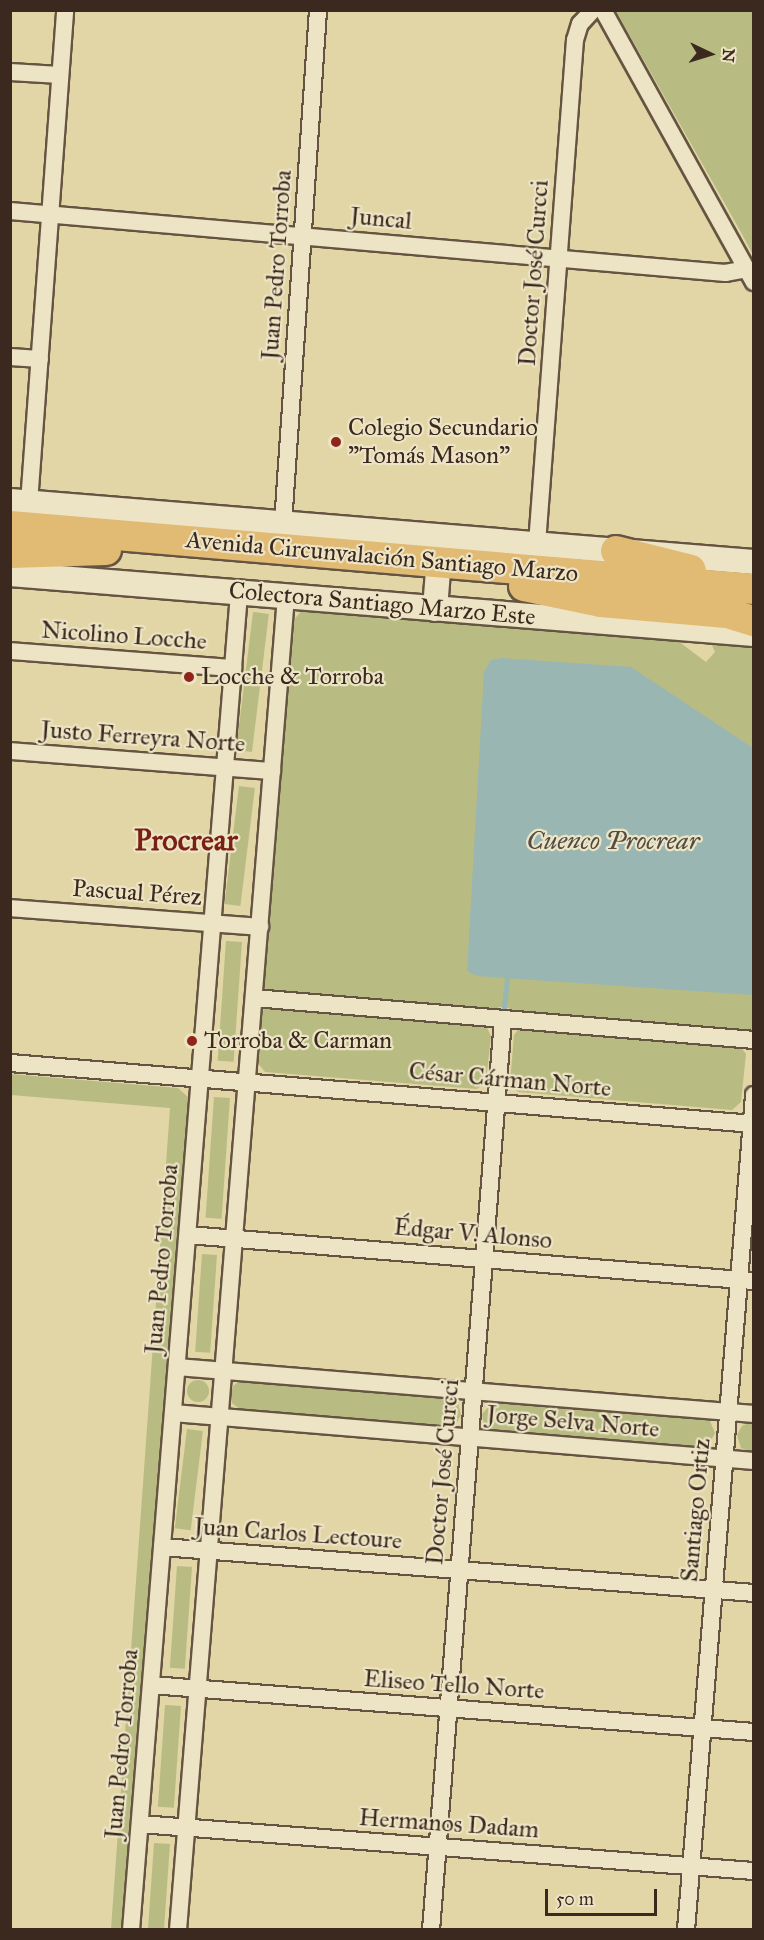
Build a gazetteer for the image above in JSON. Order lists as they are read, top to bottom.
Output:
{
  "streets": {
    "highway": ["Avenida Circunvalación Santiago Marzo"],
    "street": [
      "Juncal",
      "Juan Pedro Torroba",
      "Doctor José Curcci",
      "Colectora Santiago Marzo Este",
      "Nicolino Locche",
      "Justo Ferreyra Norte",
      "Pascual Pérez",
      "César Cárman Norte",
      "Édgar V. Alonso",
      "Jorge Selva Norte",
      "Santiago Ortiz",
      "Juan Carlos Lectoure",
      "Eliseo Tello Norte",
      "Hermanos Dadam"
    ]
  },
  "crossings": [
    ["Juncal", "Juan Pedro Torroba"],
    ["Juncal", "Doctor José Curcci"],
    ["Juan Pedro Torroba", "Colectora Santiago Marzo Este"],
    ["Juan Pedro Torroba", "Nicolino Locche"],
    ["Juan Pedro Torroba", "Justo Ferreyra Norte"],
    ["Juan Pedro Torroba", "Pascual Pérez"],
    ["Juan Pedro Torroba", "César Cárman Norte"],
    ["Juan Pedro Torroba", "Édgar V. Alonso"],
    ["Juan Pedro Torroba", "Jorge Selva Norte"],
    ["Juan Pedro Torroba", "Juan Carlos Lectoure"],
    ["Juan Pedro Torroba", "Eliseo Tello Norte"],
    ["Juan Pedro Torroba", "Hermanos Dadam"],
    ["Doctor José Curcci", "César Cárman Norte"],
    ["Doctor José Curcci", "Édgar V. Alonso"],
    ["Doctor José Curcci", "Jorge Selva Norte"],
    ["Doctor José Curcci", "Juan Carlos Lectoure"],
    ["Doctor José Curcci", "Eliseo Tello Norte"],
    ["Doctor José Curcci", "Hermanos Dadam"],
    ["César Cárman Norte", "Santiago Ortiz"],
    ["Édgar V. Alonso", "Santiago Ortiz"],
    ["Jorge Selva Norte", "Santiago Ortiz"],
    ["Santiago Ortiz", "Juan Carlos Lectoure"],
    ["Santiago Ortiz", "Eliseo Tello Norte"],
    ["Santiago Ortiz", "Hermanos Dadam"]
  ],
  "districts": ["Procrear"],
  "water": ["Cuenco Procrear"],
  "places": ["Colegio Secundario \"Tomás Mason\"", "Locche & Torroba", "Torroba & Carman"],
  "scale_bar": "50 m",
  "north": "right"
}
